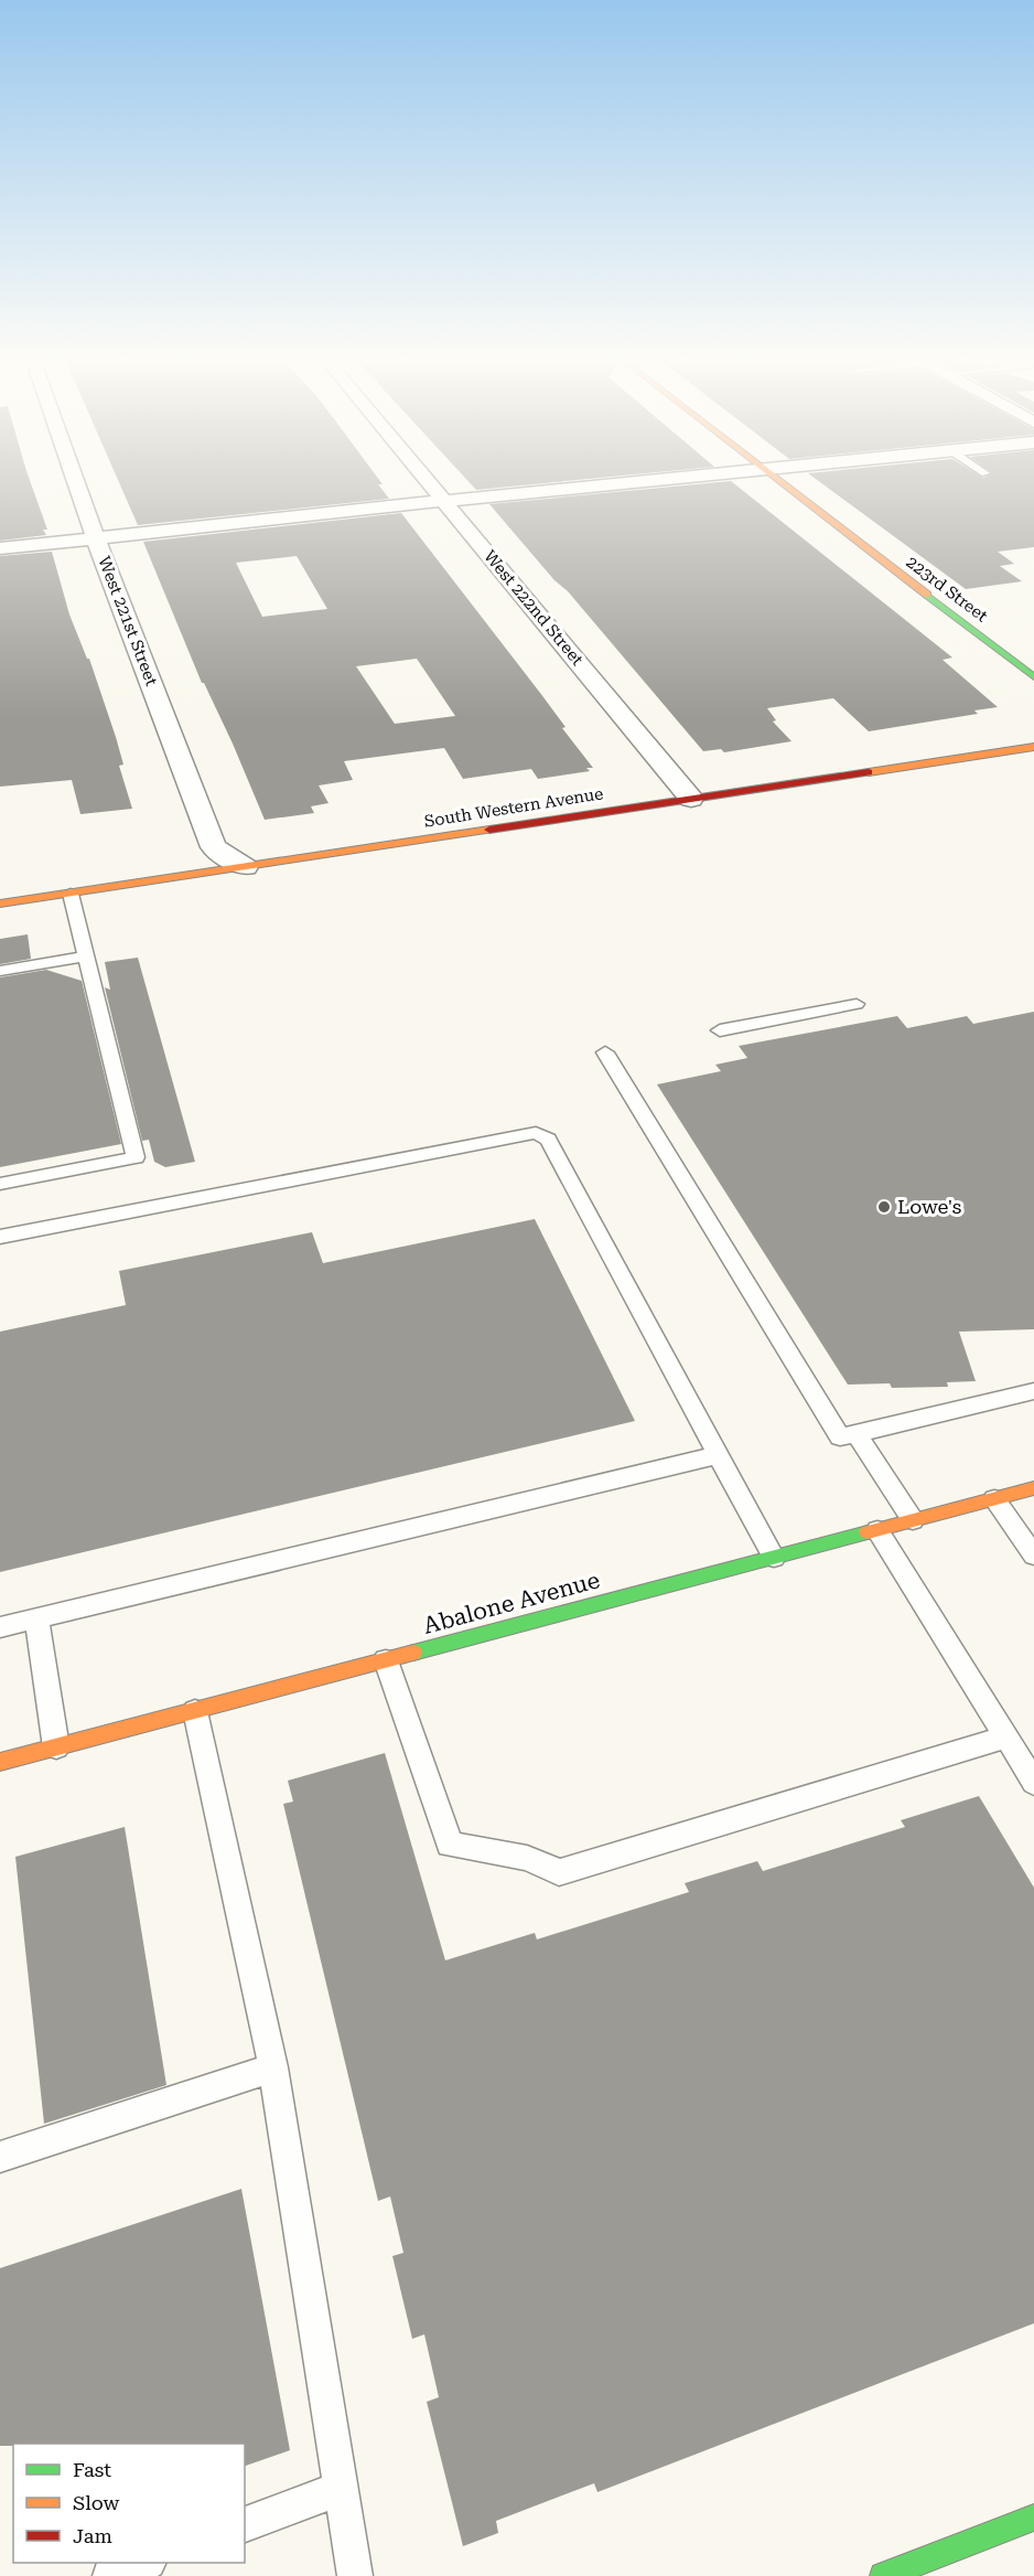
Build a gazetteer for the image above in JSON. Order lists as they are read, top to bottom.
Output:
{
  "streets": {
    "main road": ["223rd Street", "South Western Avenue", "Abalone Avenue"],
    "street": ["West 222nd Street", "West 221st Street"]
  },
  "crossings": [
    ["West 222nd Street", "South Western Avenue"]
  ],
  "places": ["Lowe's"],
  "legend": ["Fast", "Slow", "Jam"]
}
